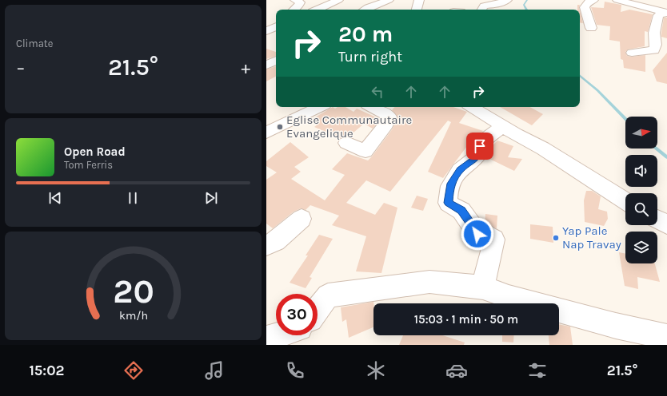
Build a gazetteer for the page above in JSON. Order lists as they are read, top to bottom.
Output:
{
  "places": ["Eglise Communautaire Evangelique", "Yap Pale Nap Travay"],
  "north": "right",
  "page": {
    "tile": "Climate",
    "turn": ["20 m", "Turn right"],
    "heat": ["−", "21.5°", "+"],
    "song": ["Open Road", "Tom Ferris"],
    "limit": "30",
    "trip": "15:03 · 1 min · 50 m",
    "tabs": ["15:02", "21.5°"],
    "gauge": ["20", "km/h"]
  }
}
